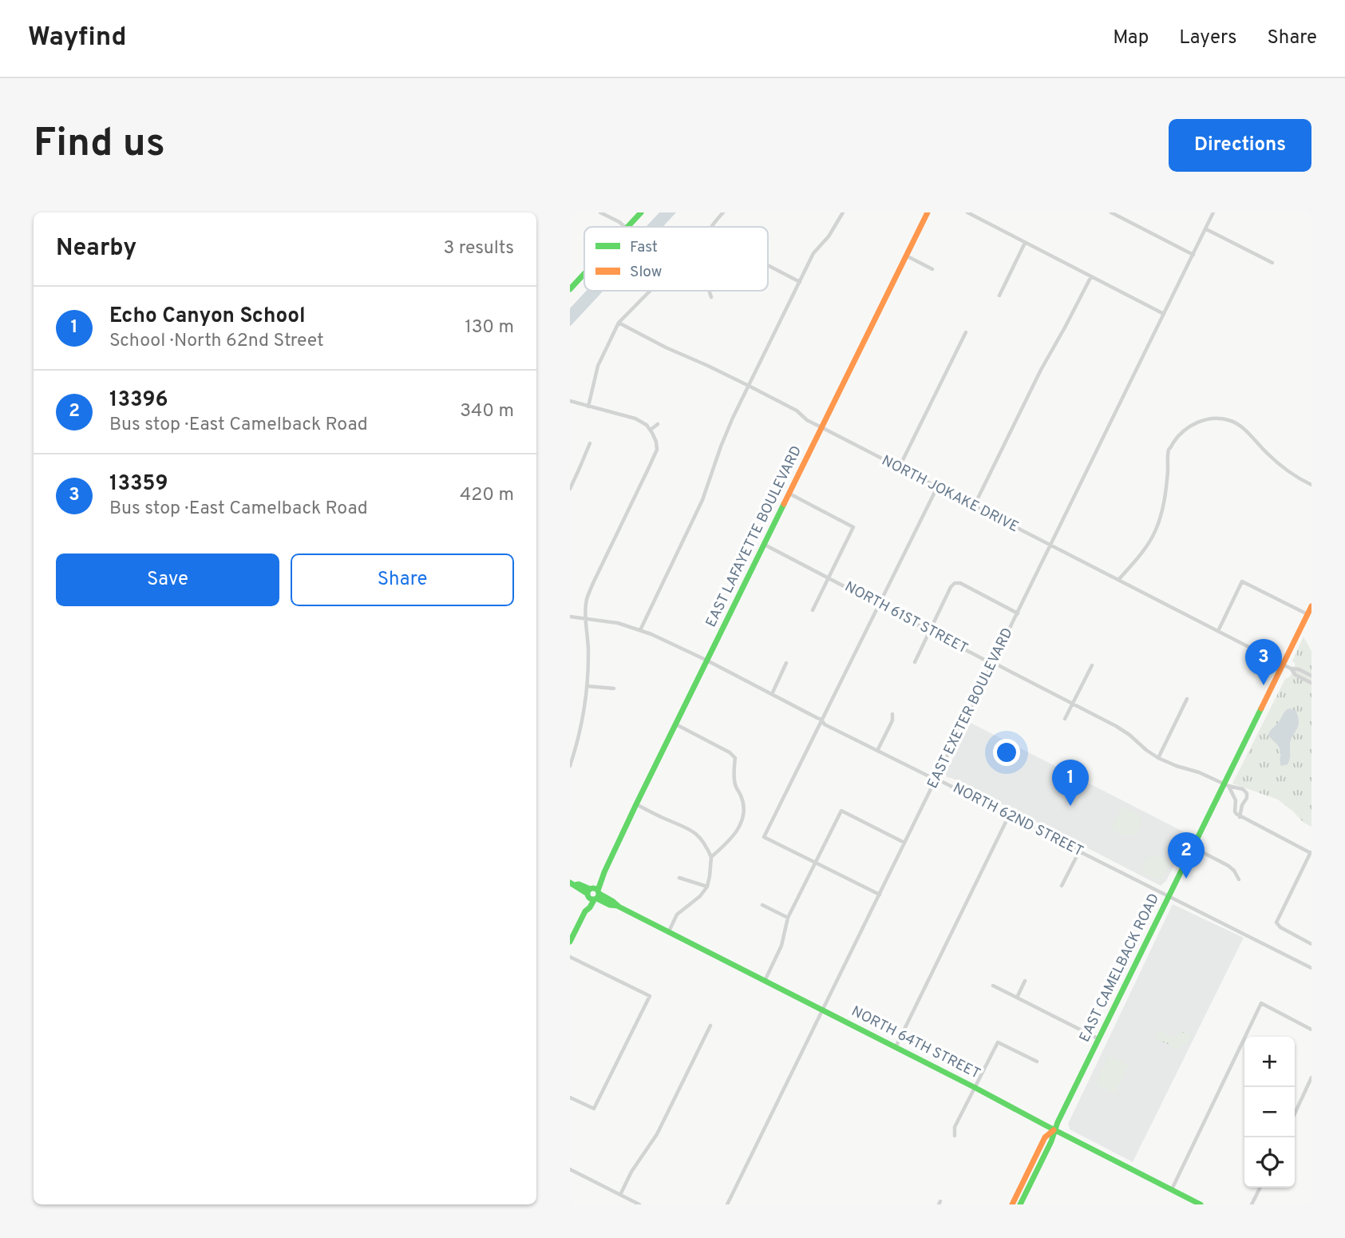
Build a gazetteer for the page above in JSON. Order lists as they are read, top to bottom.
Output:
{
  "streets": {
    "street": [
      "NORTH JOKAKE DRIVE",
      "EAST LAFAYETTE BOULEVARD",
      "NORTH 61ST STREET",
      "EAST EXETER BOULEVARD",
      "NORTH 62ND STREET",
      "EAST CAMELBACK ROAD",
      "NORTH 64TH STREET"
    ]
  },
  "crossings": [
    ["NORTH JOKAKE DRIVE", "EAST LAFAYETTE BOULEVARD"],
    ["NORTH JOKAKE DRIVE", "EAST EXETER BOULEVARD"],
    ["NORTH JOKAKE DRIVE", "EAST CAMELBACK ROAD"],
    ["EAST LAFAYETTE BOULEVARD", "NORTH 61ST STREET"],
    ["EAST LAFAYETTE BOULEVARD", "NORTH 62ND STREET"],
    ["EAST LAFAYETTE BOULEVARD", "NORTH 64TH STREET"],
    ["NORTH 61ST STREET", "EAST EXETER BOULEVARD"],
    ["NORTH 61ST STREET", "EAST CAMELBACK ROAD"],
    ["EAST EXETER BOULEVARD", "NORTH 62ND STREET"],
    ["EAST EXETER BOULEVARD", "NORTH 64TH STREET"],
    ["NORTH 62ND STREET", "EAST CAMELBACK ROAD"],
    ["EAST CAMELBACK ROAD", "NORTH 64TH STREET"]
  ],
  "legend": ["Fast", "Slow"],
  "page": {
    "header": "Wayfind",
    "nav": ["Map", "Layers", "Share"],
    "buttons": [
      "Directions",
      ["Save", "Share"]
    ],
    "title": "Find us",
    "heading": ["Nearby", "3 results"],
    "list": [
      {
        "mark": "1",
        "name": "Echo Canyon School",
        "note": "School · North 62nd Street",
        "value": "130 m"
      },
      {
        "mark": "2",
        "name": "13396",
        "note": "Bus stop · East Camelback Road",
        "value": "340 m"
      },
      {
        "mark": "3",
        "name": "13359",
        "note": "Bus stop · East Camelback Road",
        "value": "420 m"
      }
    ],
    "pins": ["3", "1", "2"],
    "map_buttons": ["+", "−"]
  }
}
